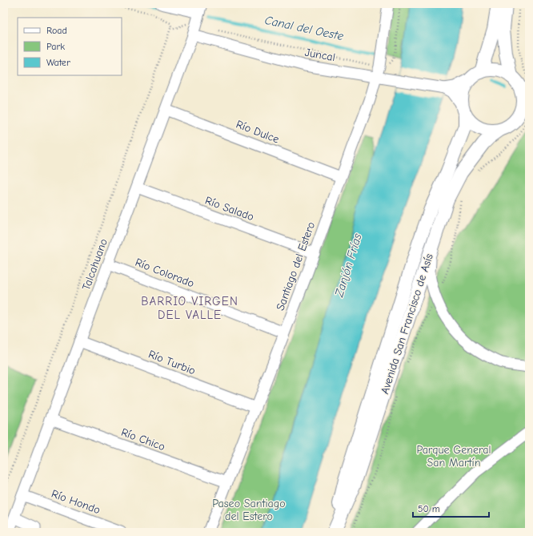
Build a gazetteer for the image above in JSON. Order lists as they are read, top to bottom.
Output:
{
  "streets": {
    "main road": ["Avenida San Francisco de Asís"],
    "street": [
      "Juncal",
      "Río Dulce",
      "Río Salado",
      "Talcahuano",
      "Santiago del Estero",
      "Río Colorado",
      "Río Turbio",
      "Río Chico",
      "Río Hondo"
    ]
  },
  "crossings": [
    ["Juncal", "Talcahuano"],
    ["Juncal", "Santiago del Estero"],
    ["Juncal", "Avenida San Francisco de Asís"],
    ["Río Dulce", "Talcahuano"],
    ["Río Dulce", "Santiago del Estero"],
    ["Río Salado", "Talcahuano"],
    ["Río Salado", "Santiago del Estero"],
    ["Talcahuano", "Río Colorado"],
    ["Talcahuano", "Río Turbio"],
    ["Talcahuano", "Río Chico"],
    ["Talcahuano", "Río Hondo"],
    ["Santiago del Estero", "Río Colorado"],
    ["Santiago del Estero", "Río Turbio"],
    ["Santiago del Estero", "Río Chico"]
  ],
  "districts": ["BARRIO VIRGEN DEL VALLE"],
  "water": ["Canal del Oeste", "Zanjón Frías"],
  "parks": ["Parque General San Martín", "Paseo Santiago del Estero"],
  "legend": ["Road", "Park", "Water"],
  "scale_bar": "50 m"
}
